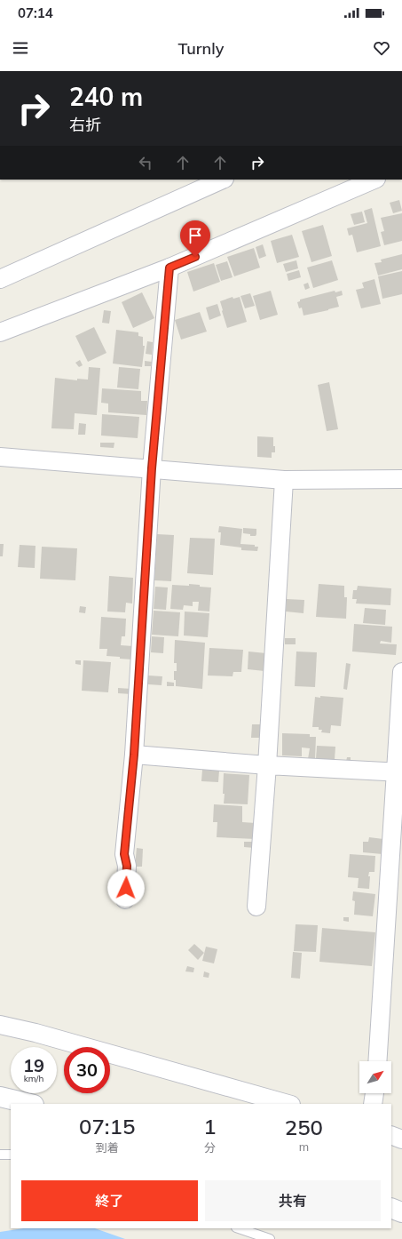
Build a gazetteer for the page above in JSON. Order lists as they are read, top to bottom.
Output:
{
  "north": "top right",
  "page": {
    "status": "07:14",
    "header": "Turnly",
    "turn": ["240 m", "右折"],
    "speed": "19 km/h",
    "limit": "30",
    "eta": [
      "07:15",
      "到着",
      "1",
      "分",
      "250",
      "m"
    ],
    "buttons": ["終了", "共有"]
  }
}
